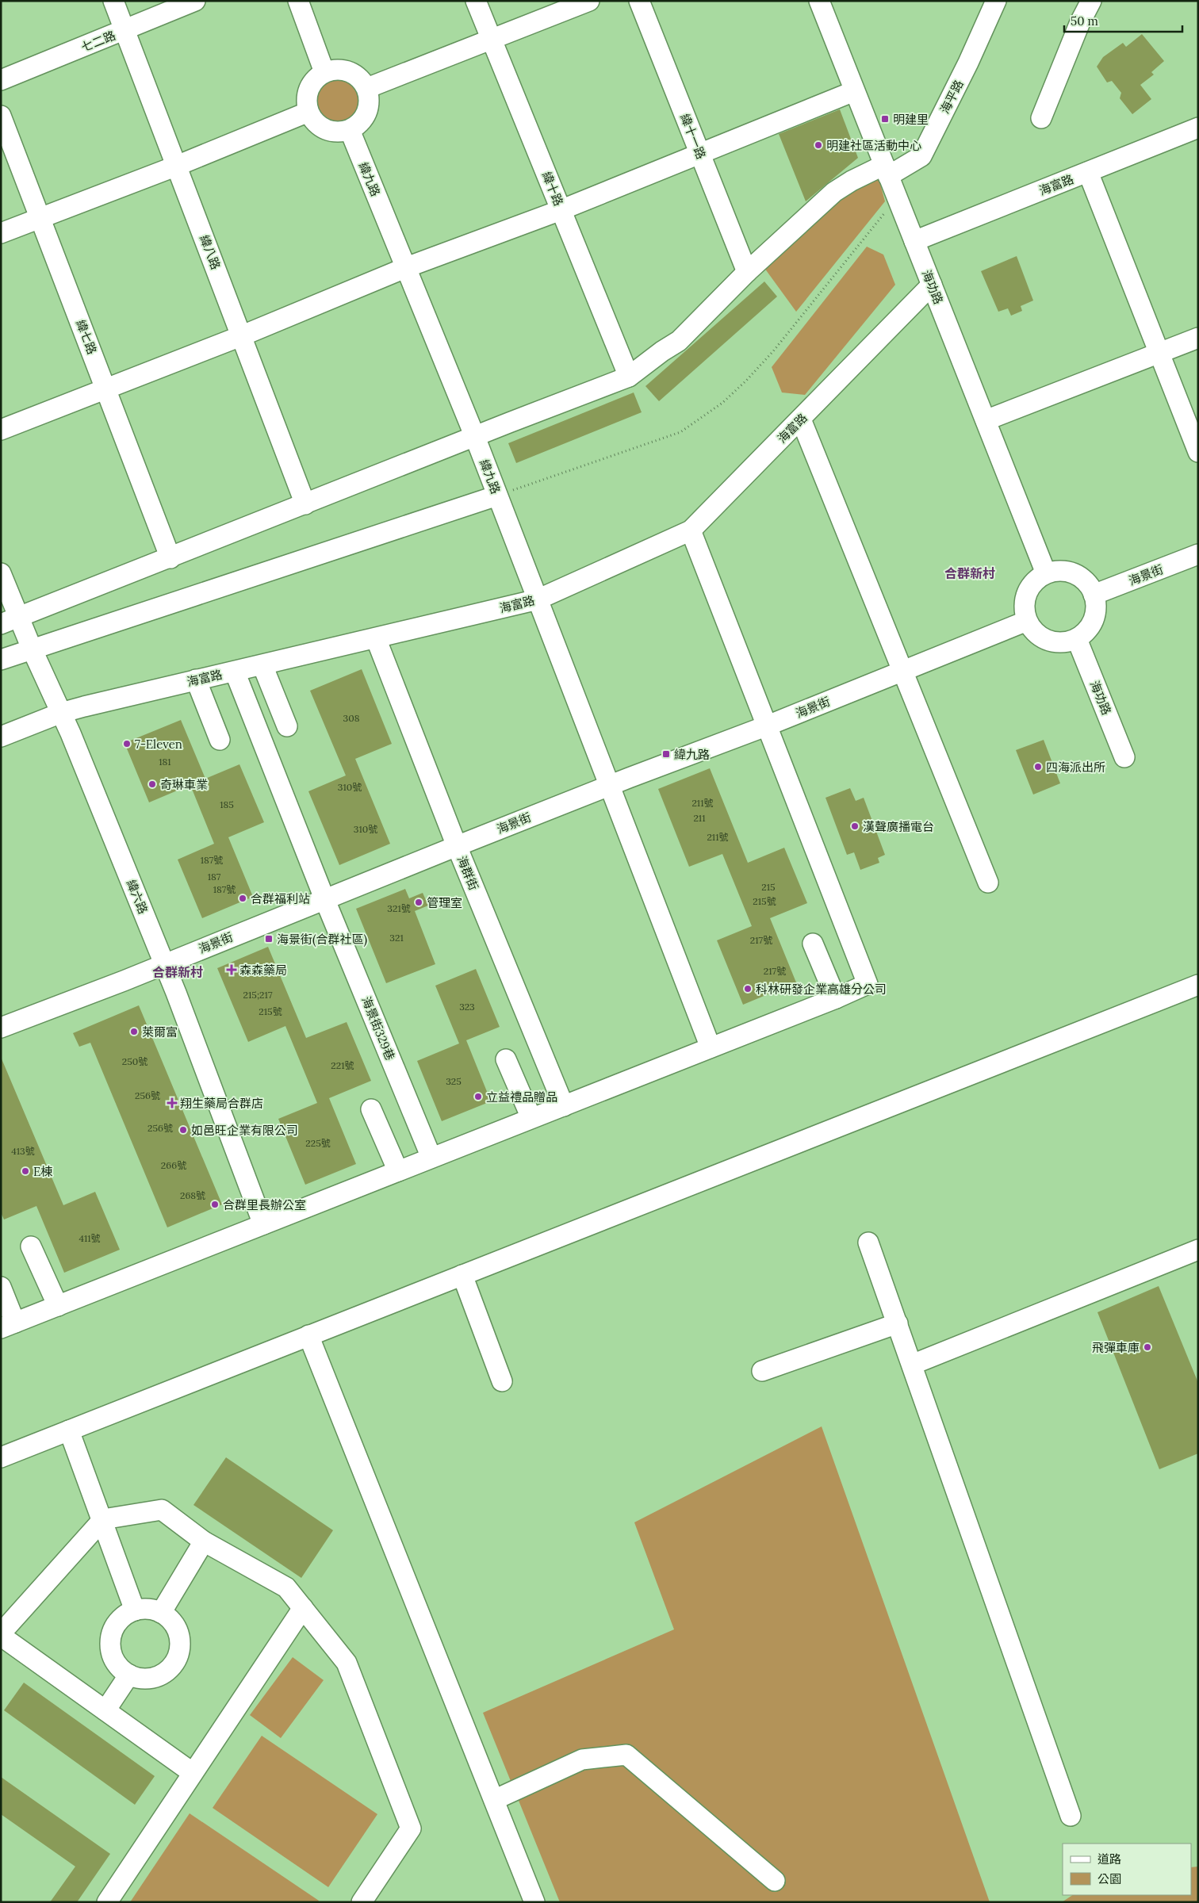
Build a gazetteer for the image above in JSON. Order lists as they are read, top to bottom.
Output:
{
  "streets": {
    "street": [
      "七二路",
      "海平路",
      "緯十一路",
      "緯九路",
      "海富路",
      "緯十路",
      "緯八路",
      "海功路",
      "緯七路",
      "海景街",
      "海群街",
      "緯六路",
      "海景街329巷"
    ]
  },
  "crossings": [
    ["七二路", "緯八路"],
    ["海平路", "緯十一路"],
    ["海平路", "緯九路"],
    ["海平路", "緯十路"],
    ["海平路", "緯八路"],
    ["海平路", "海功路"],
    ["海平路", "緯七路"],
    ["海平路", "緯六路"],
    ["緯九路", "海富路"],
    ["緯九路", "海景街"],
    ["海富路", "海功路"],
    ["海富路", "海群街"],
    ["海富路", "緯六路"],
    ["海富路", "海景街329巷"],
    ["海功路", "海景街"],
    ["海景街", "海群街"],
    ["海景街", "緯六路"],
    ["海景街", "海景街329巷"]
  ],
  "districts": ["合群新村", "合群新村"],
  "places": {
    "transit": ["明建里", "緯九路", "海景街(合群社區)"],
    "other": [
      "明建社區活動中心",
      "7-Eleven",
      "四海派出所",
      "奇琳車業",
      "漢聲廣播電台",
      "合群福利站",
      "管理室",
      "科林研發企業高雄分公司",
      "萊爾富",
      "立益禮品贈品",
      "如邑旺企業有限公司",
      "E棟",
      "合群里長辦公室",
      "飛彈車庫"
    ],
    "health": ["森森藥局", "翔生藥局合群店"]
  },
  "house_numbers": [
    "308",
    "181",
    "310號",
    "211號",
    "185",
    "211",
    "310號",
    "211號",
    "187號",
    "187",
    "215",
    "187號",
    "215號",
    "321號",
    "321",
    "217號",
    "217號",
    "215;217",
    "323",
    "215號",
    "250號",
    "221號",
    "325",
    "256號",
    "256號",
    "225號",
    "413號",
    "266號",
    "268號",
    "411號"
  ],
  "legend": ["道路", "公園"],
  "scale_bar": "50 m"
}
